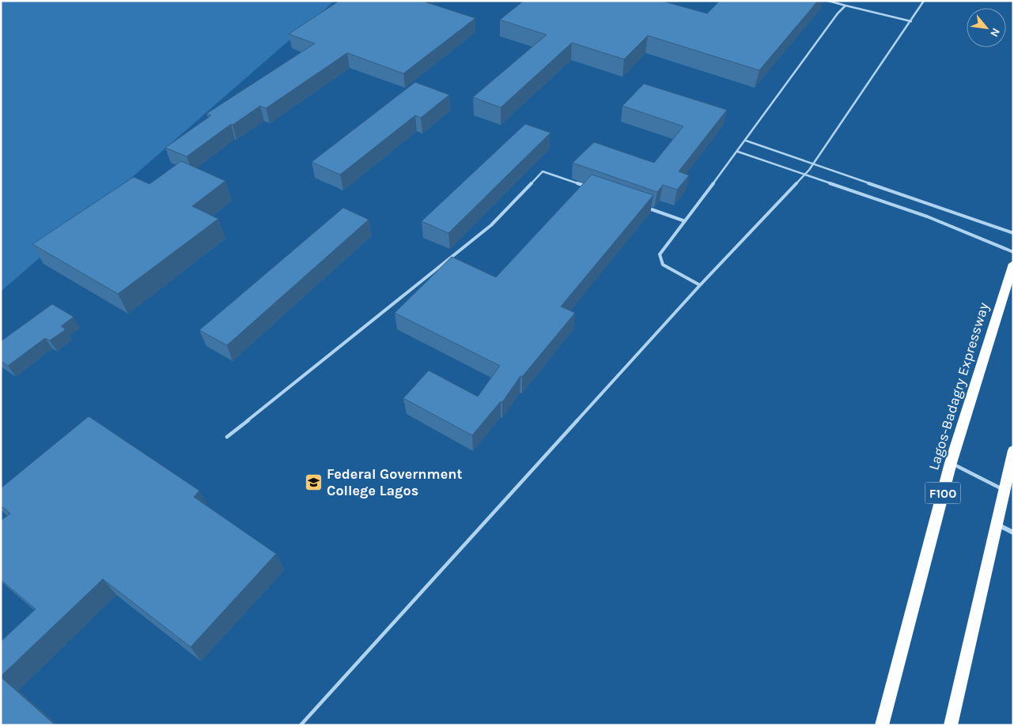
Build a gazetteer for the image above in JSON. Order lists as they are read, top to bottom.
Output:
{
  "streets": {
    "highway": ["Lagos-Badagry Expressway", "F100"]
  },
  "places": {
    "school or university": ["Federal Government College Lagos"]
  },
  "north": "bottom right"
}
